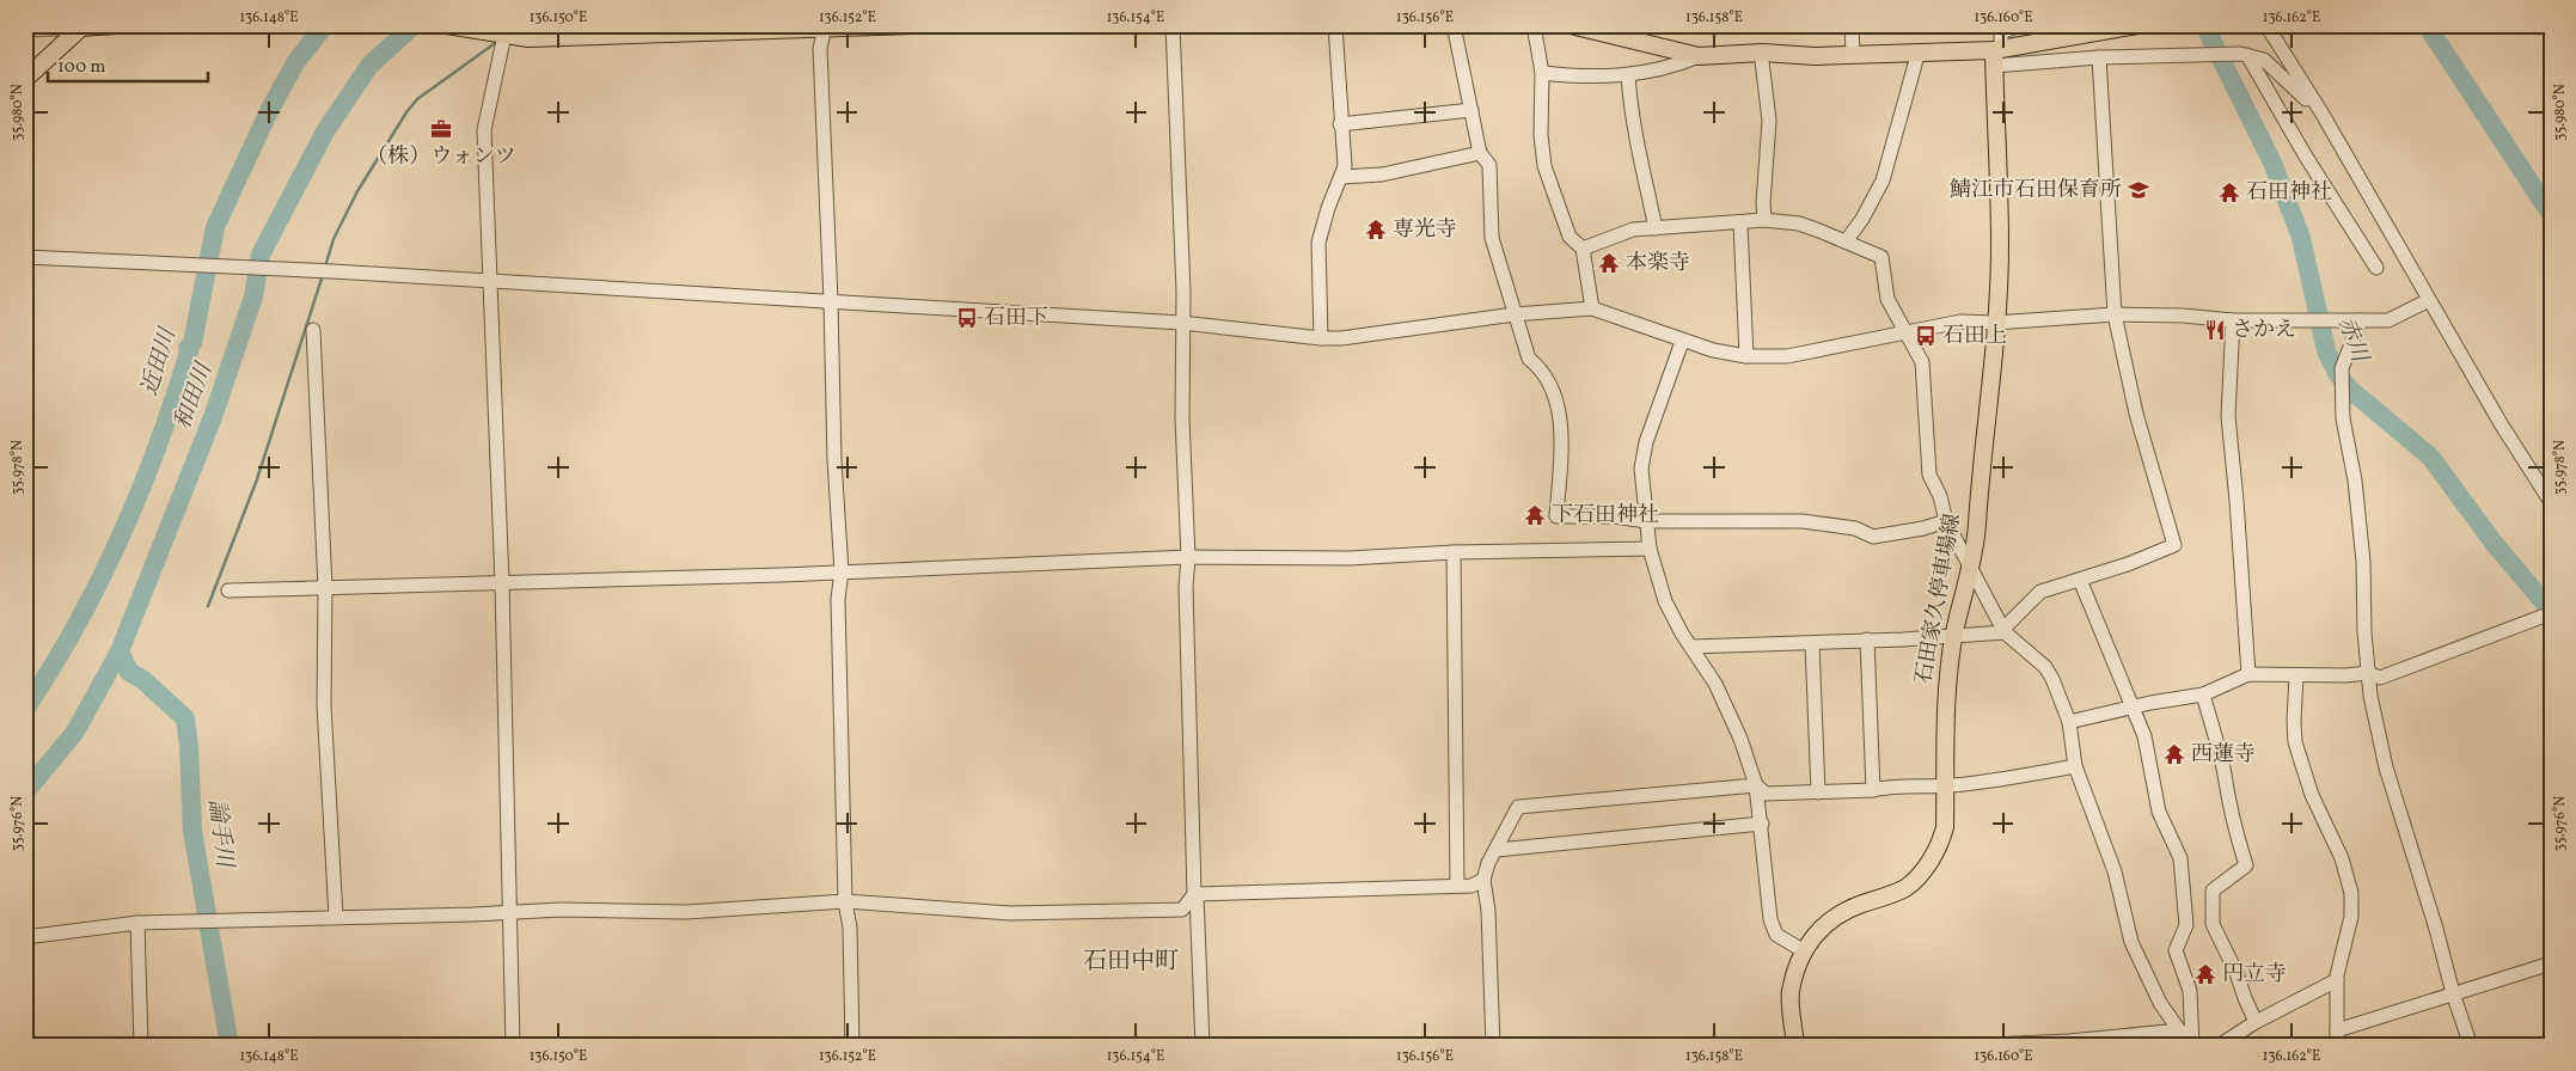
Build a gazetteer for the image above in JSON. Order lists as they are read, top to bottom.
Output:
{
  "streets": {
    "main road": ["石田家久停車場線"]
  },
  "districts": ["石田中町"],
  "water": [
    "赤川",
    "近田川",
    "和田川",
    "論手川"
  ],
  "places": {
    "office": ["（株）ウォンツ"],
    "school or university": ["鯖江市石田保育所"],
    "temple": [
      "石田神社",
      "専光寺",
      "本楽寺",
      "下石田神社",
      "西蓮寺",
      "円立寺"
    ],
    "bus stop": ["石田下", "石田上"],
    "restaurant": ["さかえ"]
  },
  "scale_bar": "100 m",
  "coordinates": [
    "136.148°E",
    "136.150°E",
    "136.152°E",
    "136.154°E",
    "136.156°E",
    "136.158°E",
    "136.160°E",
    "136.162°E",
    "35.980°N",
    "35.978°N",
    "35.976°N"
  ]
}
